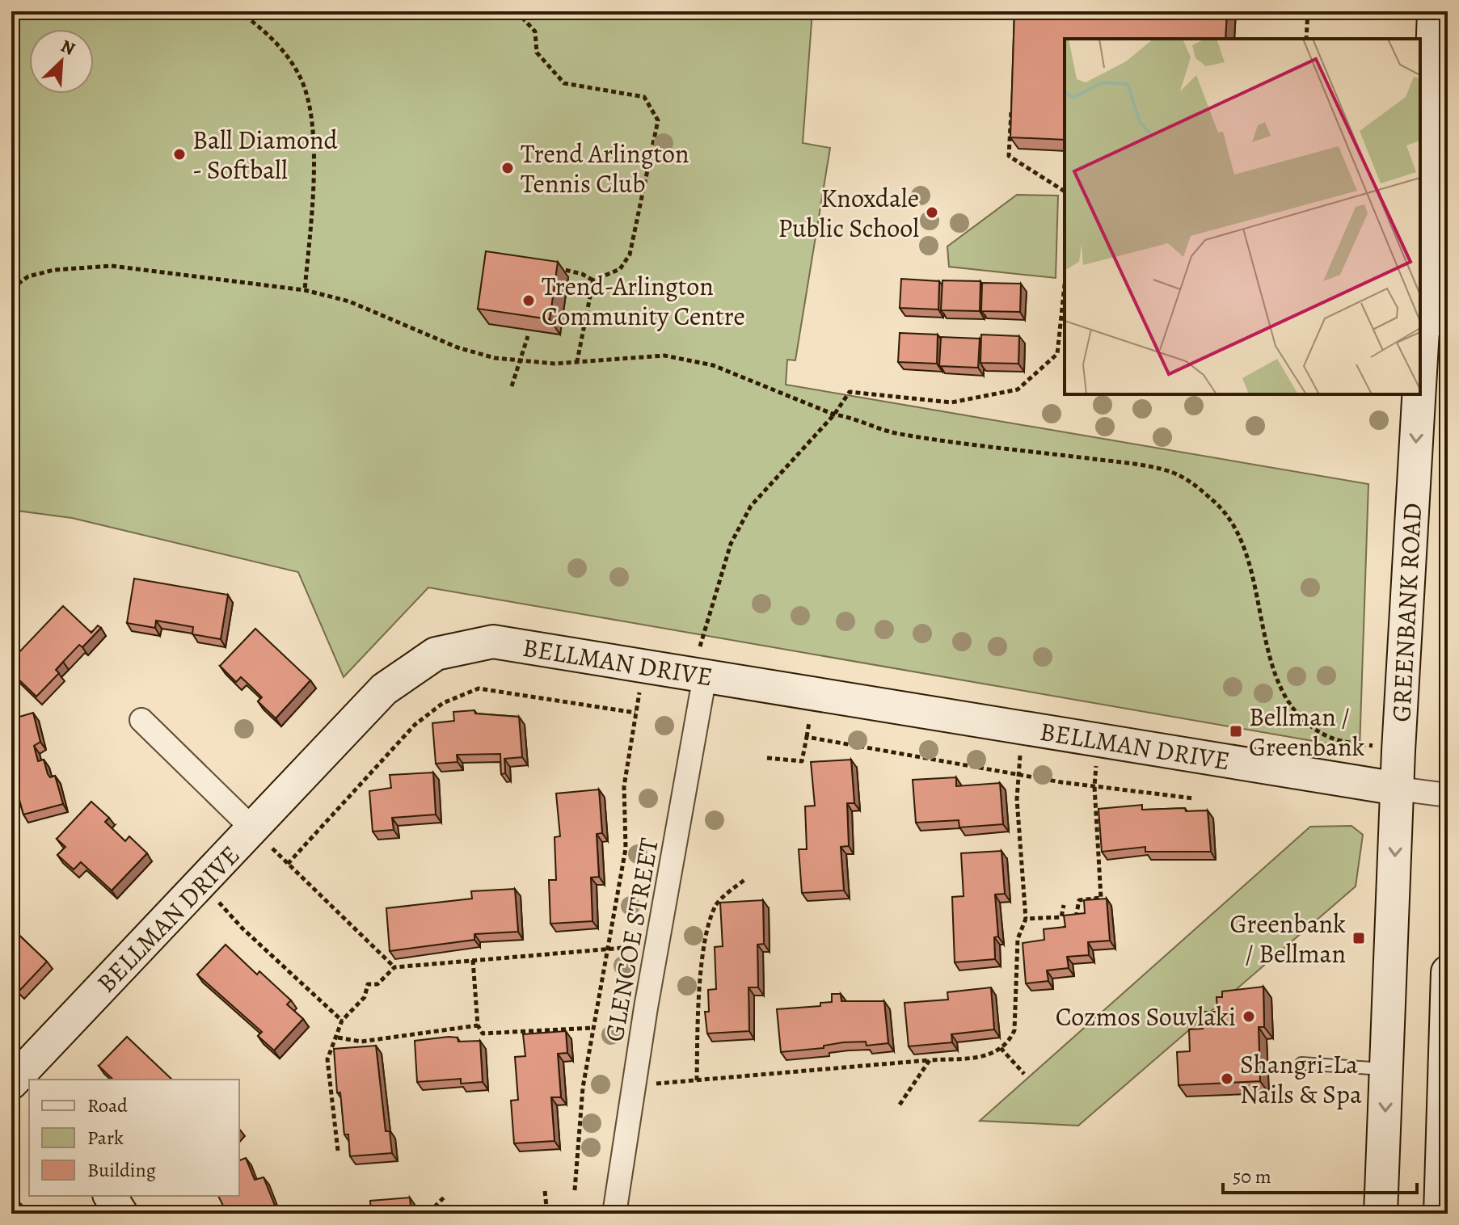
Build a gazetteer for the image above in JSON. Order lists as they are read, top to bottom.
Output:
{
  "streets": {
    "street": ["GREENBANK ROAD", "BELLMAN DRIVE", "GLENCOE STREET"]
  },
  "crossings": [
    ["GREENBANK ROAD", "BELLMAN DRIVE"],
    ["BELLMAN DRIVE", "GLENCOE STREET"]
  ],
  "one_way": ["GREENBANK ROAD"],
  "places": {
    "other": [
      "Ball Diamond - Softball",
      "Trend Arlington Tennis Club",
      "Knoxdale Public School",
      "Trend-Arlington Community Centre",
      "Cozmos Souvlaki",
      "Shangri-La Nails & Spa"
    ],
    "transit": ["Bellman / Greenbank", "Greenbank / Bellman"]
  },
  "legend": ["Road", "Park", "Building"],
  "scale_bar": "50 m",
  "north": "top right"
}
